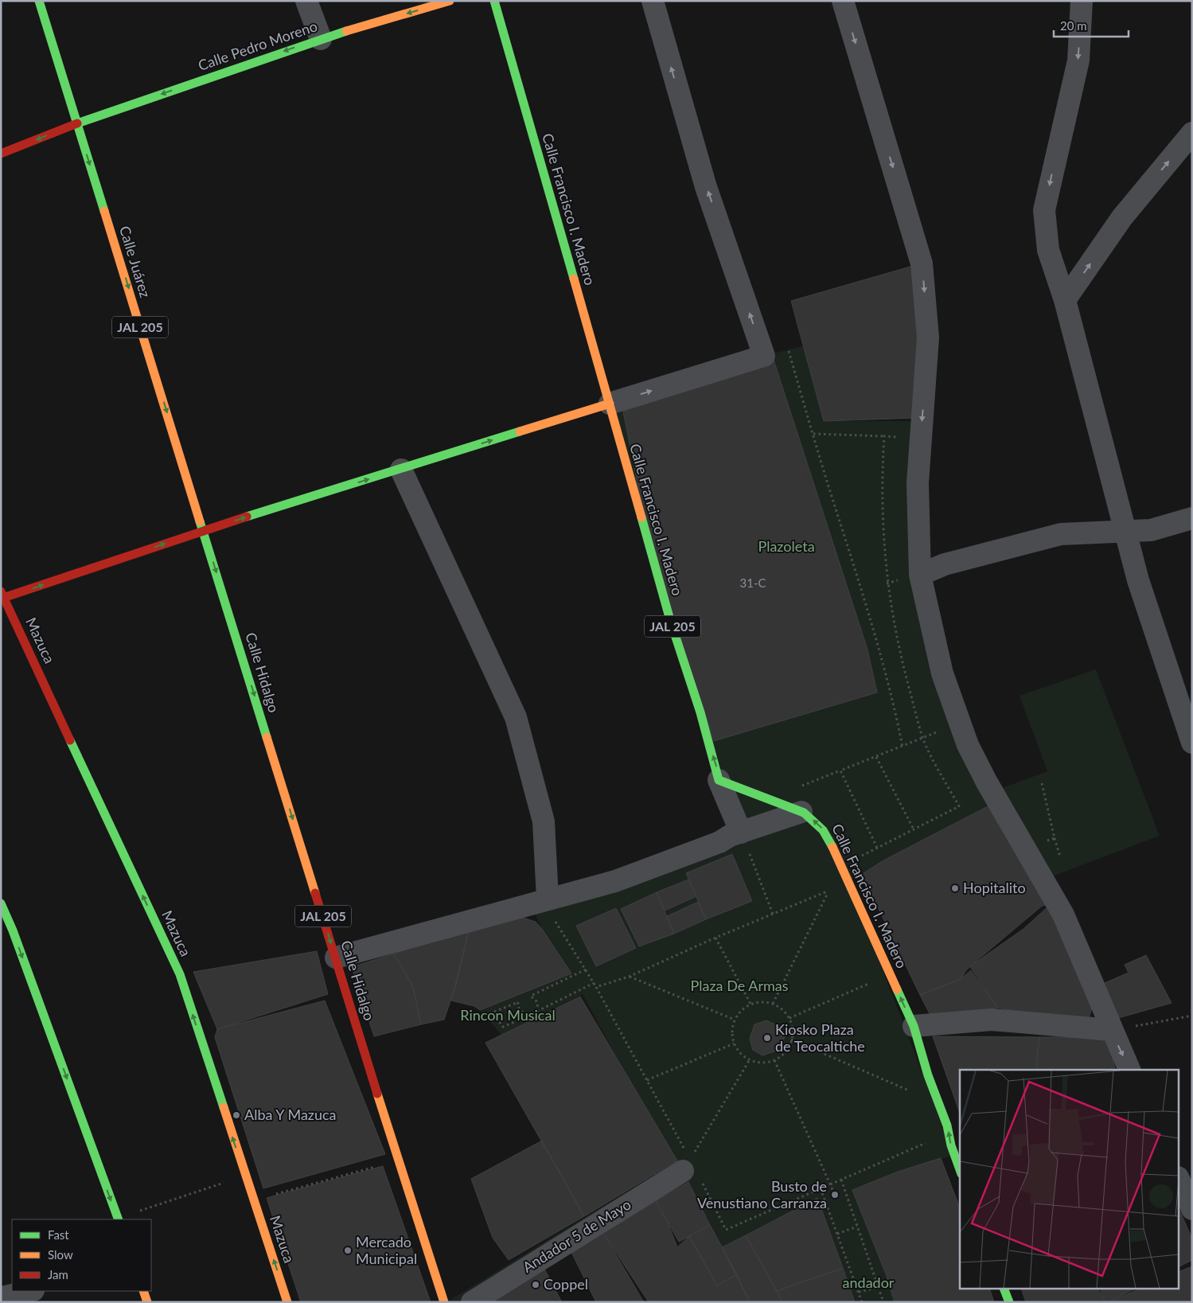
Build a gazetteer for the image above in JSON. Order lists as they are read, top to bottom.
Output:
{
  "streets": {
    "main road": [
      "Calle Pedro Moreno",
      "Calle Francisco I. Madero",
      "Calle Juárez",
      "JAL 205",
      "Mazuca",
      "Calle Hidalgo"
    ],
    "street": ["Andador 5 de Mayo"]
  },
  "crossings": [
    ["Calle Pedro Moreno", "Calle Juárez"],
    ["Calle Juárez", "Calle Hidalgo"]
  ],
  "one_way": [
    "Calle Pedro Moreno",
    "Calle Francisco I. Madero",
    "Calle Juárez",
    "Mazuca",
    "Calle Hidalgo"
  ],
  "parks": [
    "Plazoleta",
    "Plaza De Armas",
    "Rincon Musical",
    "andador"
  ],
  "places": [
    "Hopitalito",
    "Kiosko Plaza de Teocaltiche",
    "Alba Y Mazuca",
    "Busto de Venustiano Carranza",
    "Mercado Municipal",
    "Coppel"
  ],
  "house_numbers": ["31-C"],
  "legend": ["Fast", "Slow", "Jam"],
  "scale_bar": "20 m"
}
